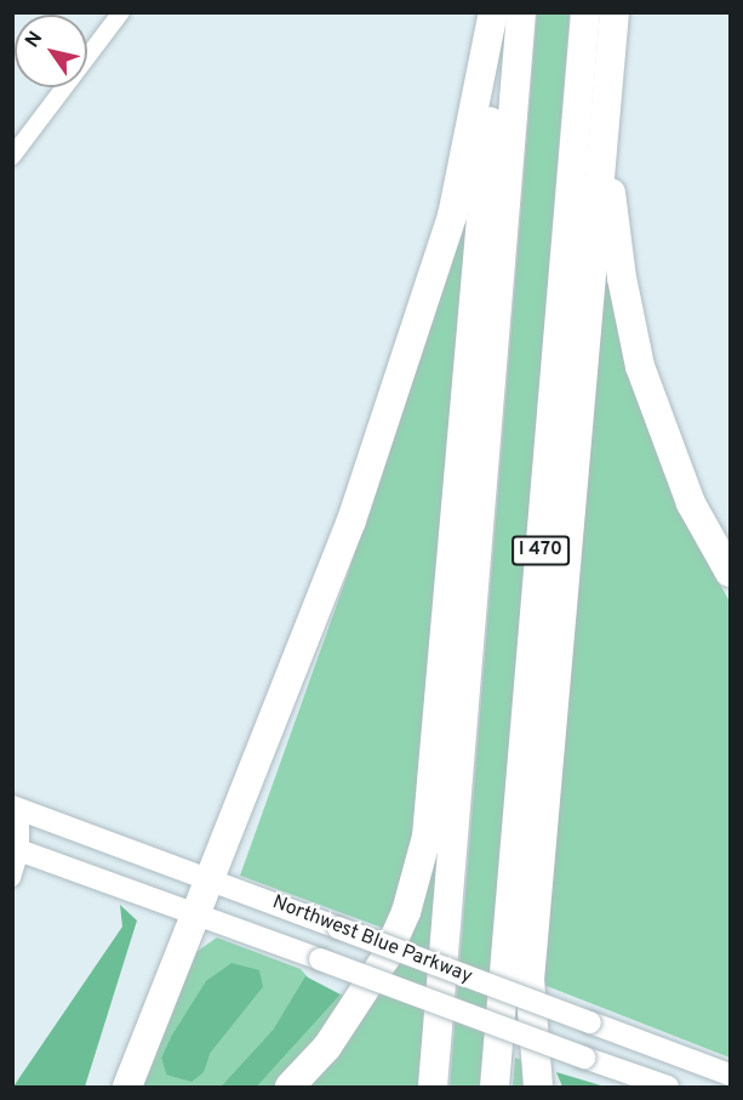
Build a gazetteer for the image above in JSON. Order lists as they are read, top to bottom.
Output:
{
  "streets": {
    "highway": ["I 470"],
    "street": ["Northwest Blue Parkway"]
  },
  "north": "top left"
}
